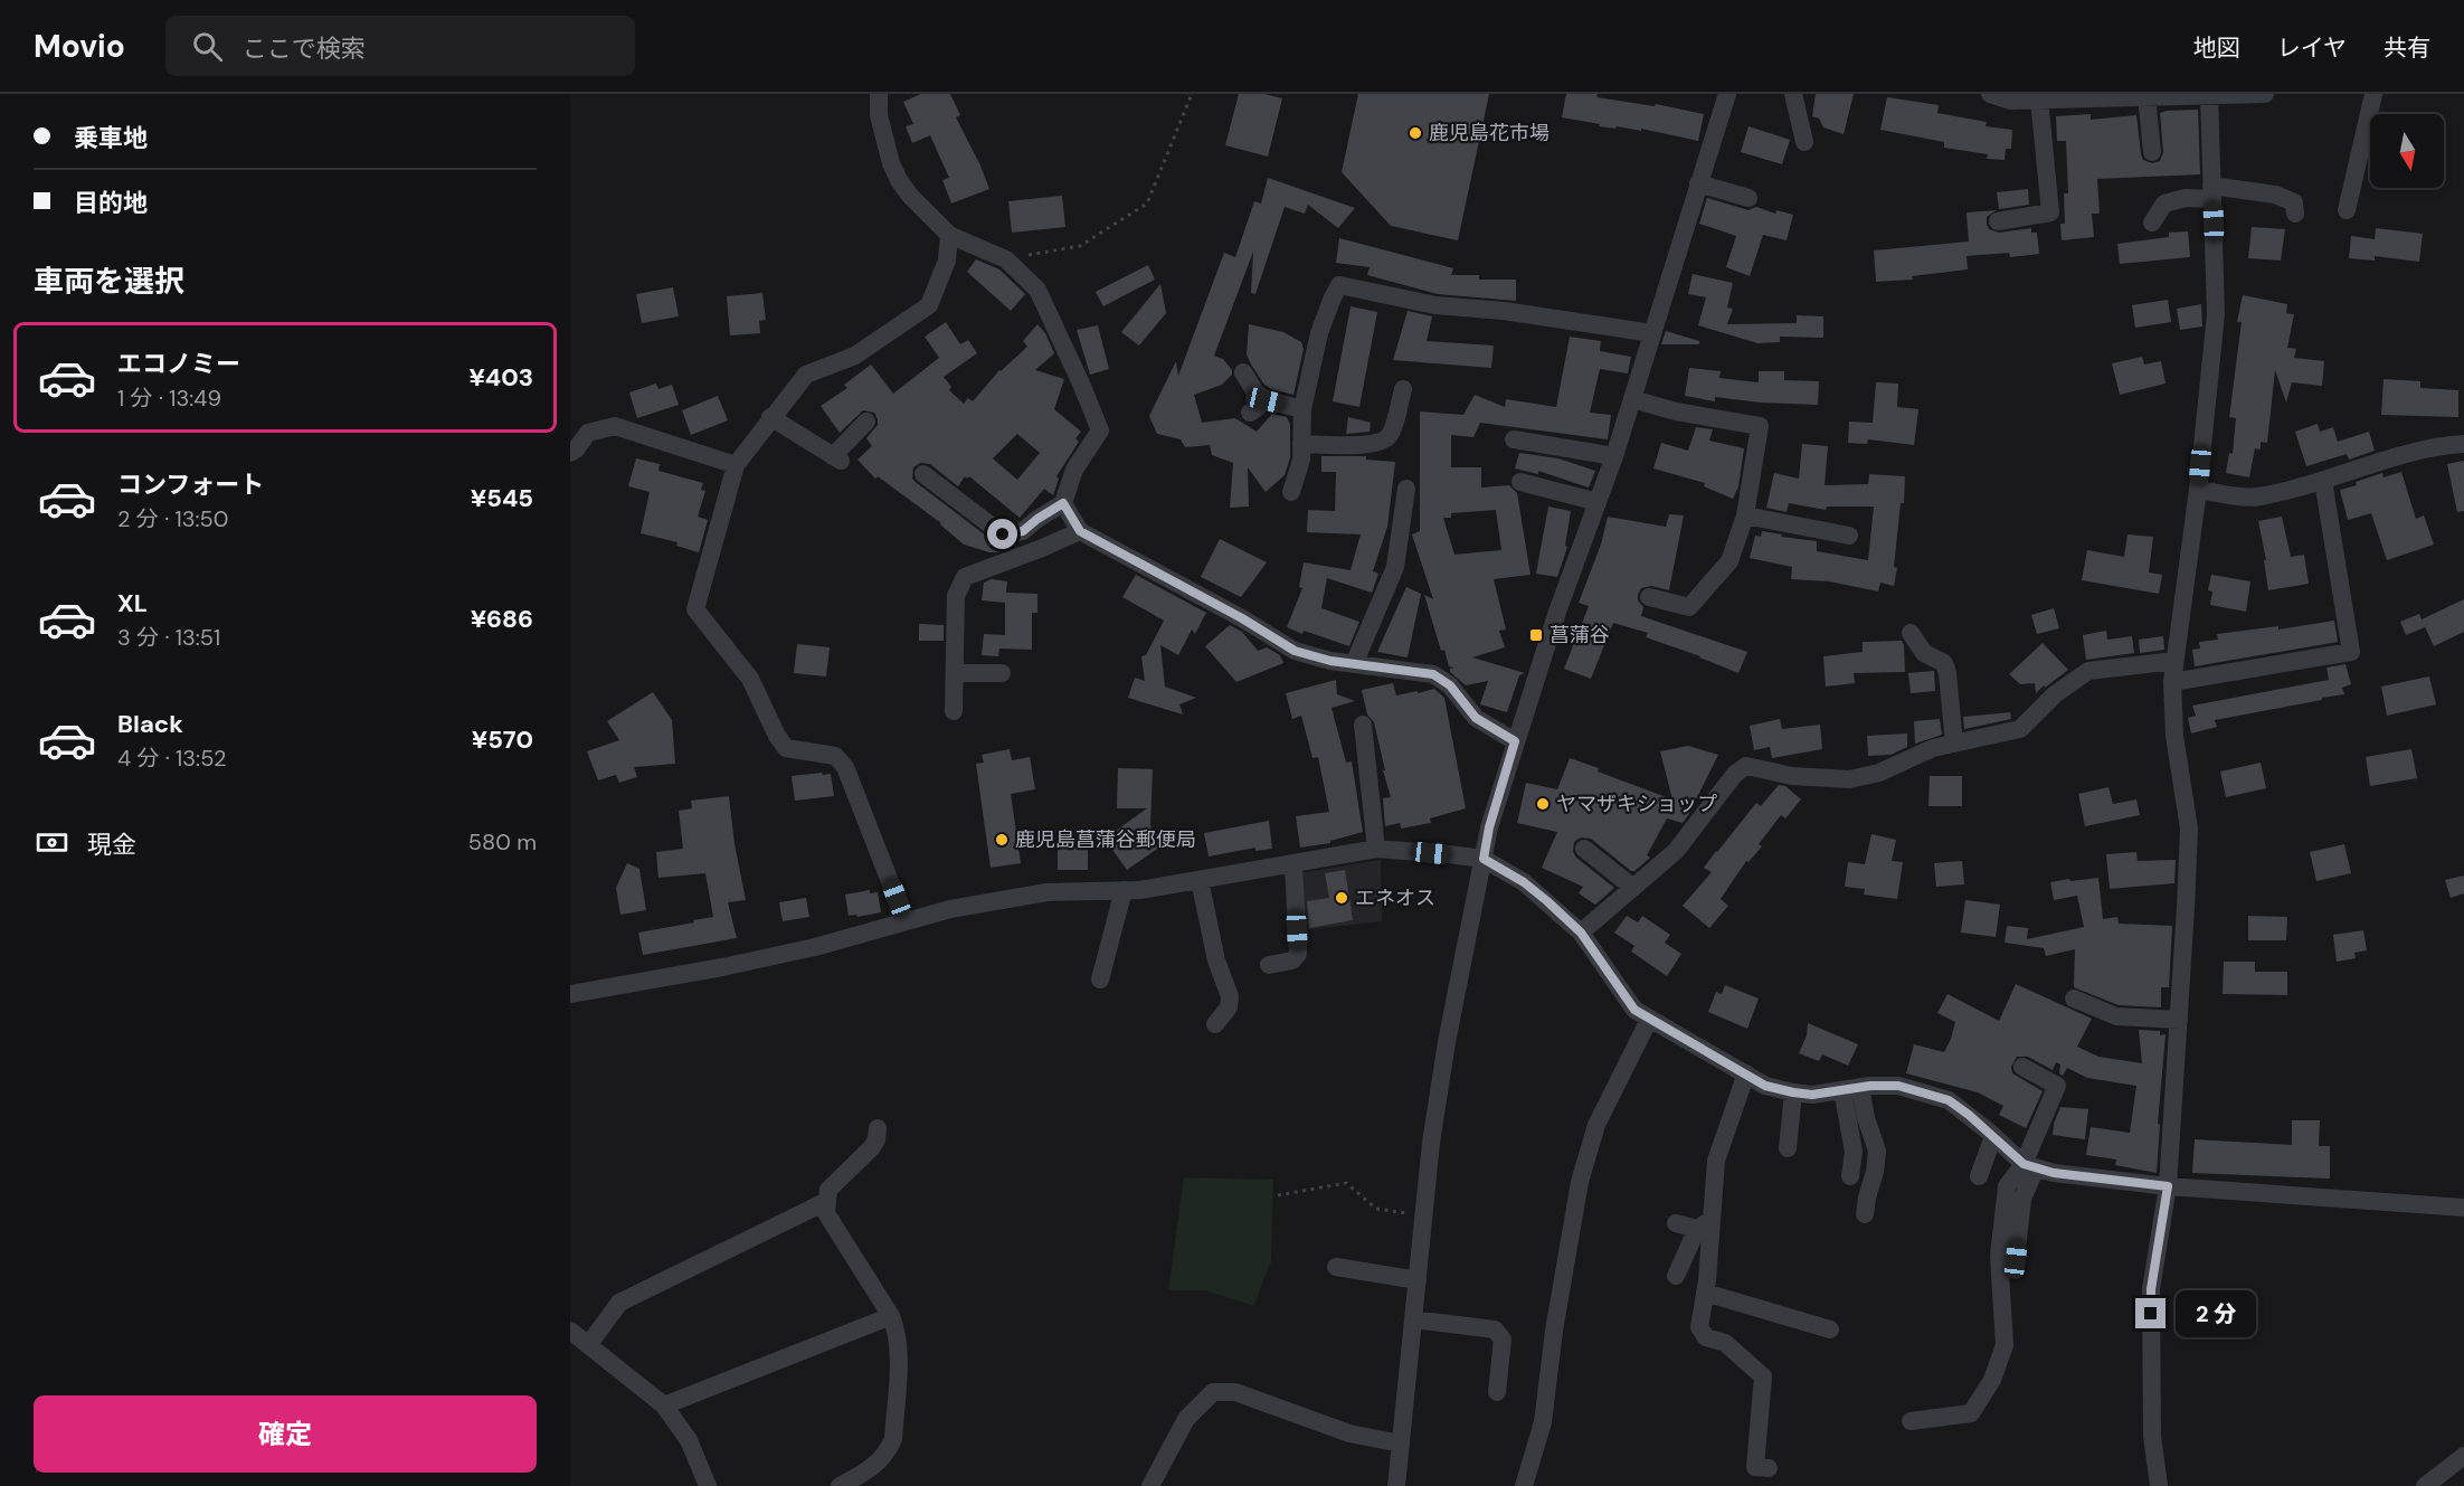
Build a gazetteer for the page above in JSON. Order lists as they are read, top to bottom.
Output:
{
  "places": {
    "other": [
      "鹿児島花市場",
      "ヤマザキショップ",
      "鹿児島菖蒲谷郵便局",
      "エネオス"
    ],
    "transit": ["菖蒲谷"]
  },
  "north": "bottom",
  "page": {
    "header": "Movio",
    "search": "ここで検索",
    "nav": ["地図", "レイヤ", "共有"],
    "banner": ["乗車地", "目的地"],
    "heading": "車両を選択",
    "list": [
      {
        "name": "エコノミー",
        "note": "1 分 · 13:49",
        "value": "¥403"
      },
      {
        "name": "コンフォート",
        "note": "2 分 · 13:50",
        "value": "¥545"
      },
      {
        "name": "XL",
        "note": "3 分 · 13:51",
        "value": "¥686"
      },
      {
        "name": "Black",
        "note": "4 分 · 13:52",
        "value": "¥570"
      }
    ],
    "pay": ["現金", "580 m"],
    "bubble": "2 分",
    "buttons": "確定"
  }
}
